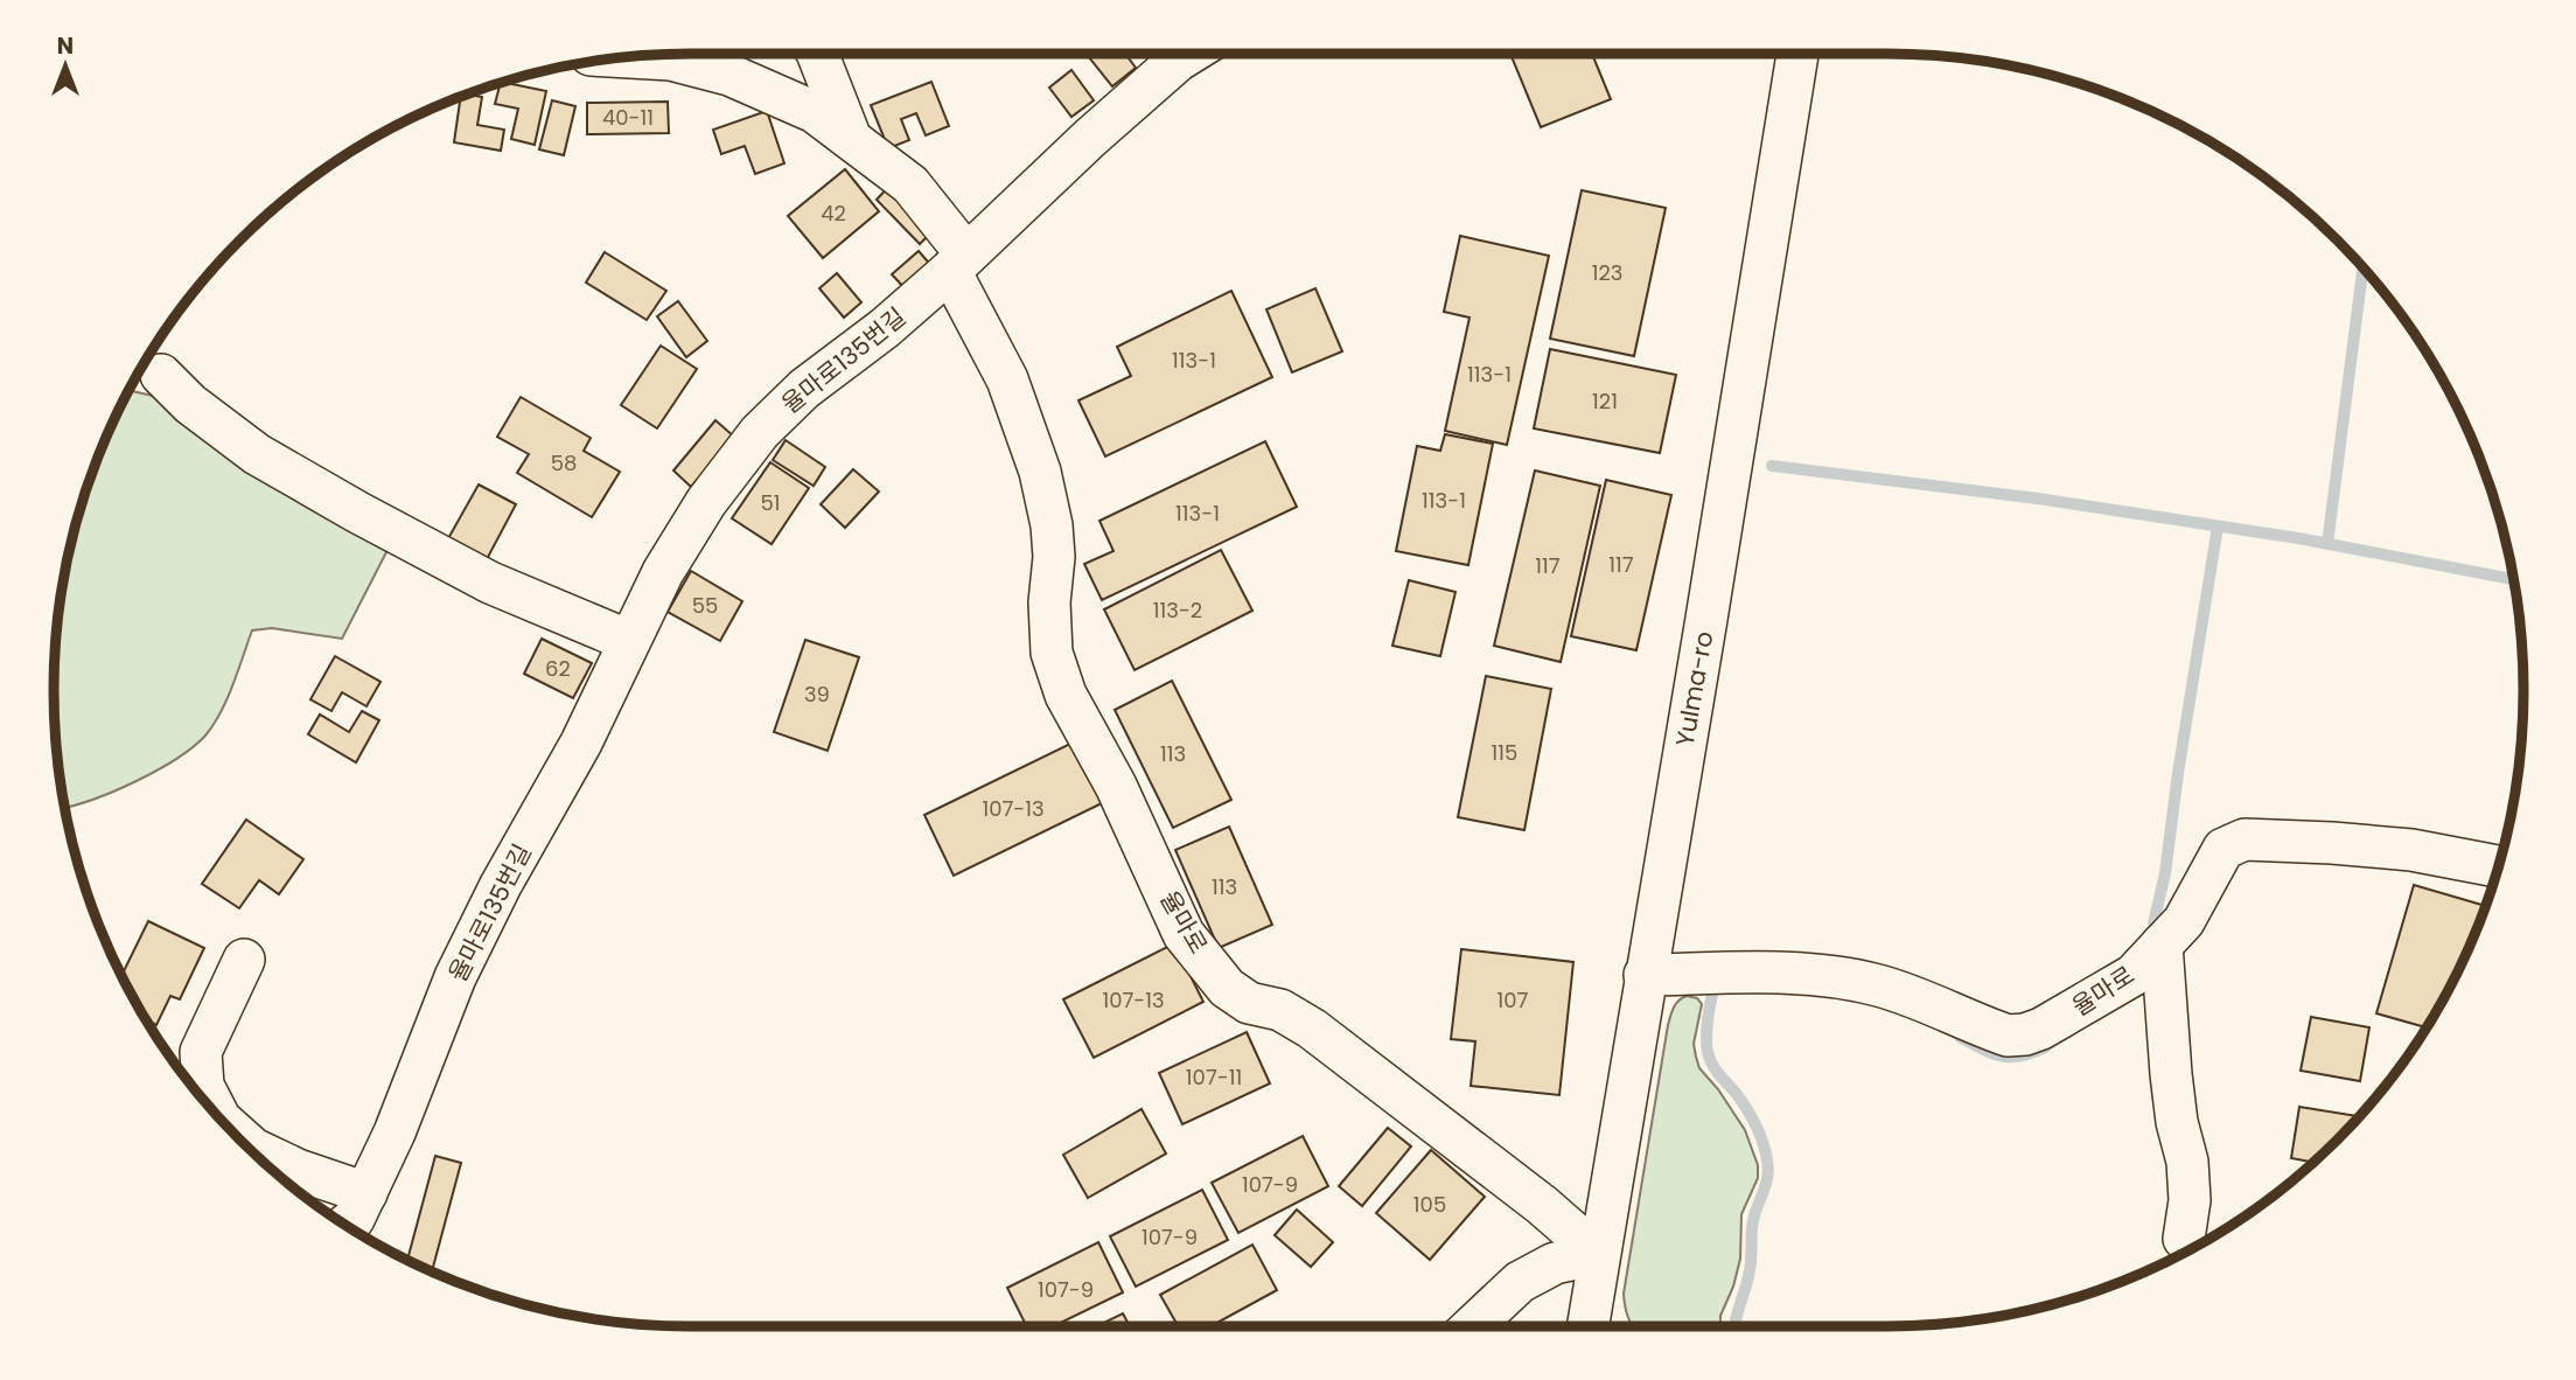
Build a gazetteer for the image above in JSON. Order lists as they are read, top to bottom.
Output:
{
  "streets": {
    "street": ["율마로135번길", "Yulma-ro", "율마로"]
  },
  "crossings": [
    ["율마로135번길", "율마로"],
    ["Yulma-ro", "율마로"]
  ],
  "house_numbers": [
    "40-11",
    "42",
    "123",
    "113-1",
    "113-1",
    "121",
    "58",
    "113-1",
    "51",
    "113-1",
    "117",
    "117",
    "55",
    "113-2",
    "62",
    "39",
    "115",
    "113",
    "107-13",
    "113",
    "107-13",
    "107",
    "107-11",
    "107-9",
    "105",
    "107-9",
    "107-9"
  ],
  "north": "top"
}
